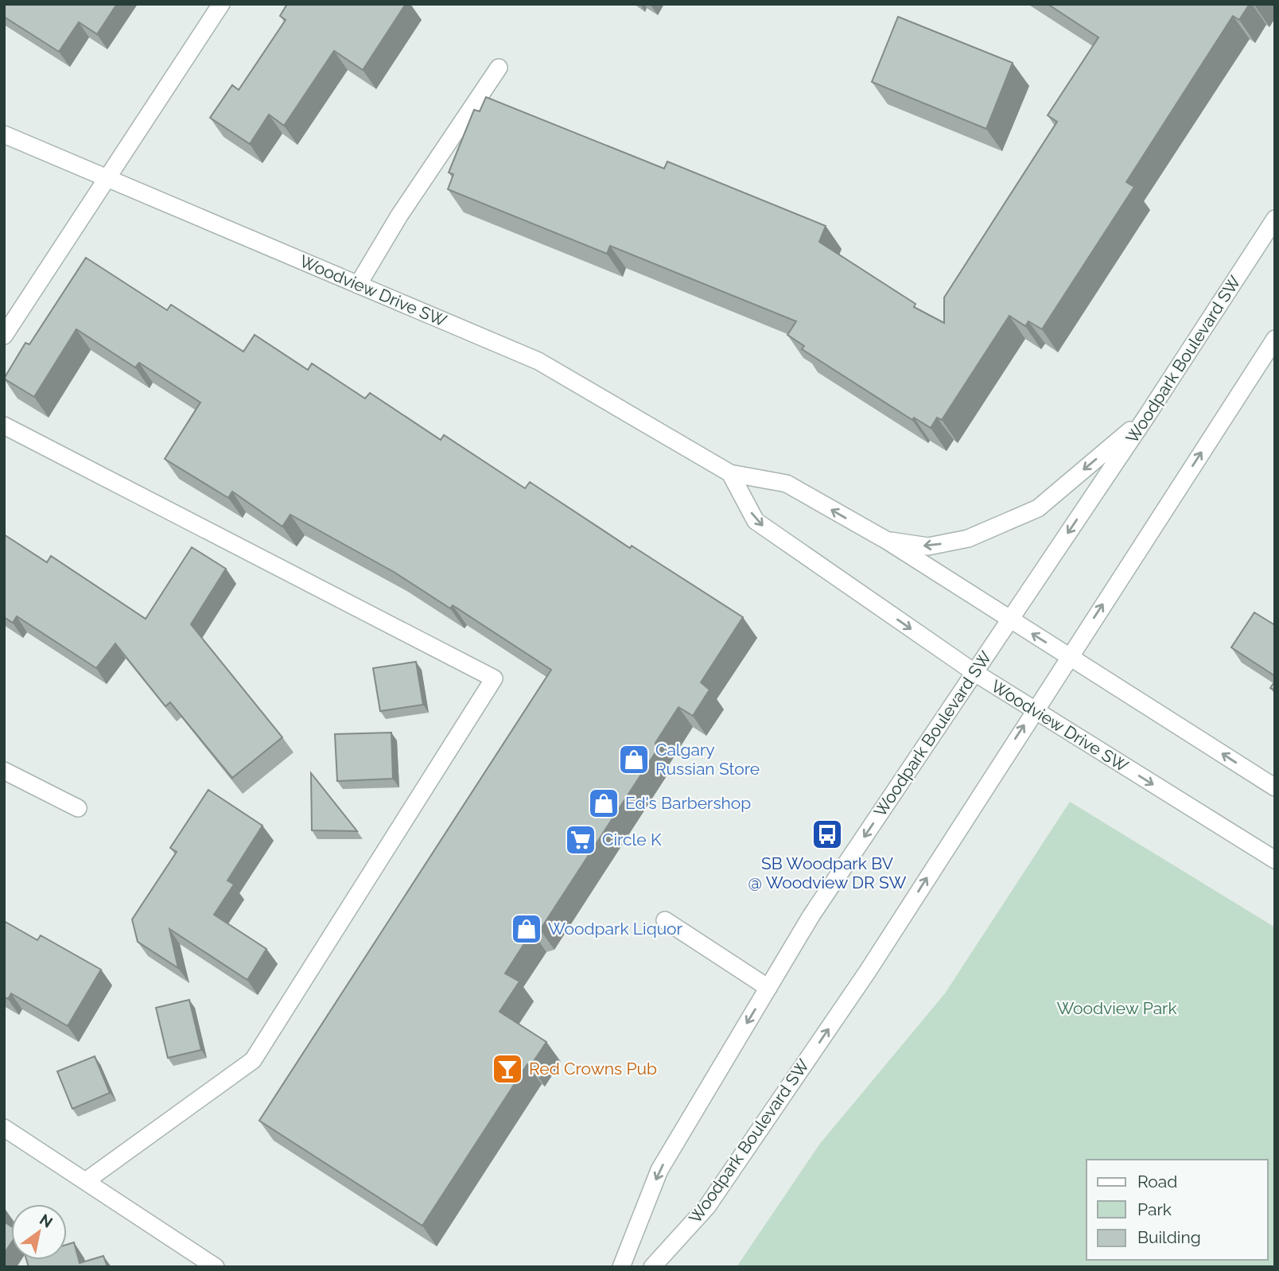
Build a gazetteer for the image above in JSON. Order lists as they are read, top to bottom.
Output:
{
  "streets": {
    "street": ["Woodview Drive SW", "Woodpark Boulevard SW"]
  },
  "crossings": [
    ["Woodview Drive SW", "Woodpark Boulevard SW"]
  ],
  "parks": ["Woodview Park"],
  "places": {
    "shop": ["Calgary Russian Store", "Ed's Barbershop", "Woodpark Liquor"],
    "bus stop": ["SB Woodpark BV @ Woodview DR SW"],
    "supermarket": ["Circle K"],
    "bar": ["Red Crowns Pub"]
  },
  "legend": ["Road", "Park", "Building"],
  "north": "top right"
}
